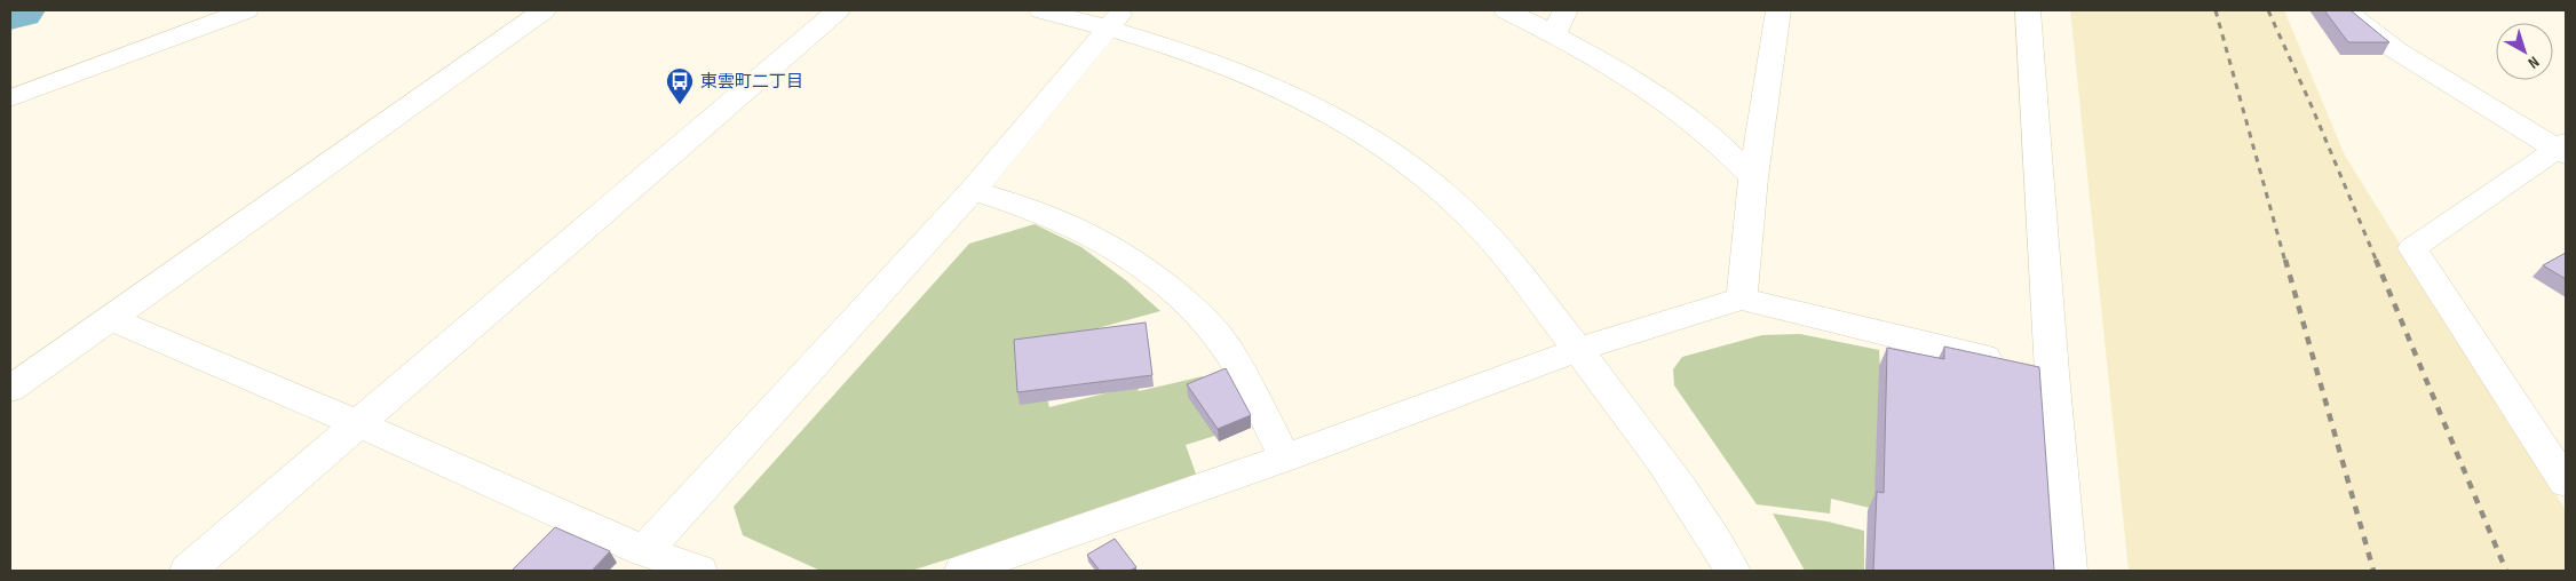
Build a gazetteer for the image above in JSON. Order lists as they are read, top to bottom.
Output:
{
  "places": {
    "bus stop": ["東雲町二丁目"]
  },
  "north": "bottom right"
}
